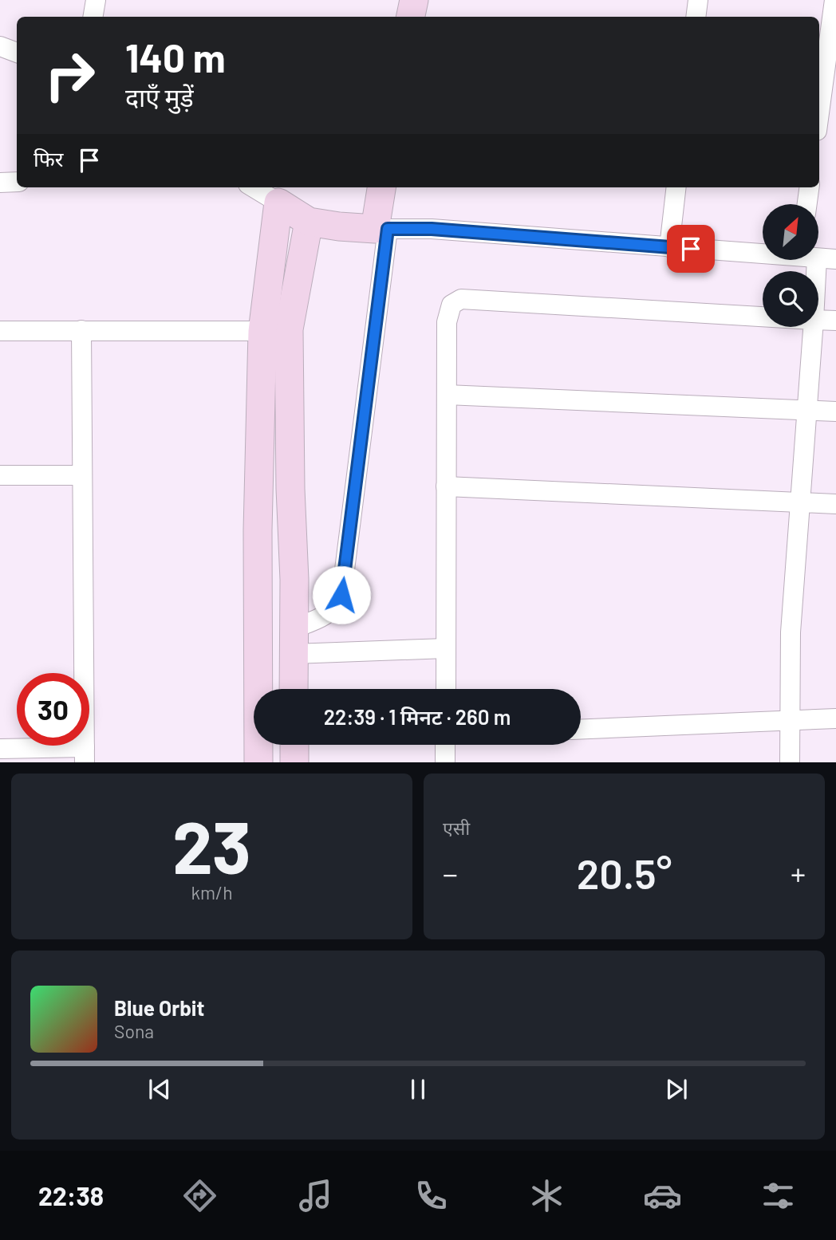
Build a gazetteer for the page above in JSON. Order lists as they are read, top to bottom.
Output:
{
  "north": "top right",
  "page": {
    "turn": ["140 m", "दाएँ मुड़ें"],
    "then": "फिर",
    "limit": "30",
    "trip": "22:39 · 1 मिनट · 260 m",
    "tile": [
      ["23", "km/h"],
      "एसी"
    ],
    "heat": ["−", "20.5°", "+"],
    "song": ["Blue Orbit", "Sona"],
    "tabs": "22:38"
  }
}
